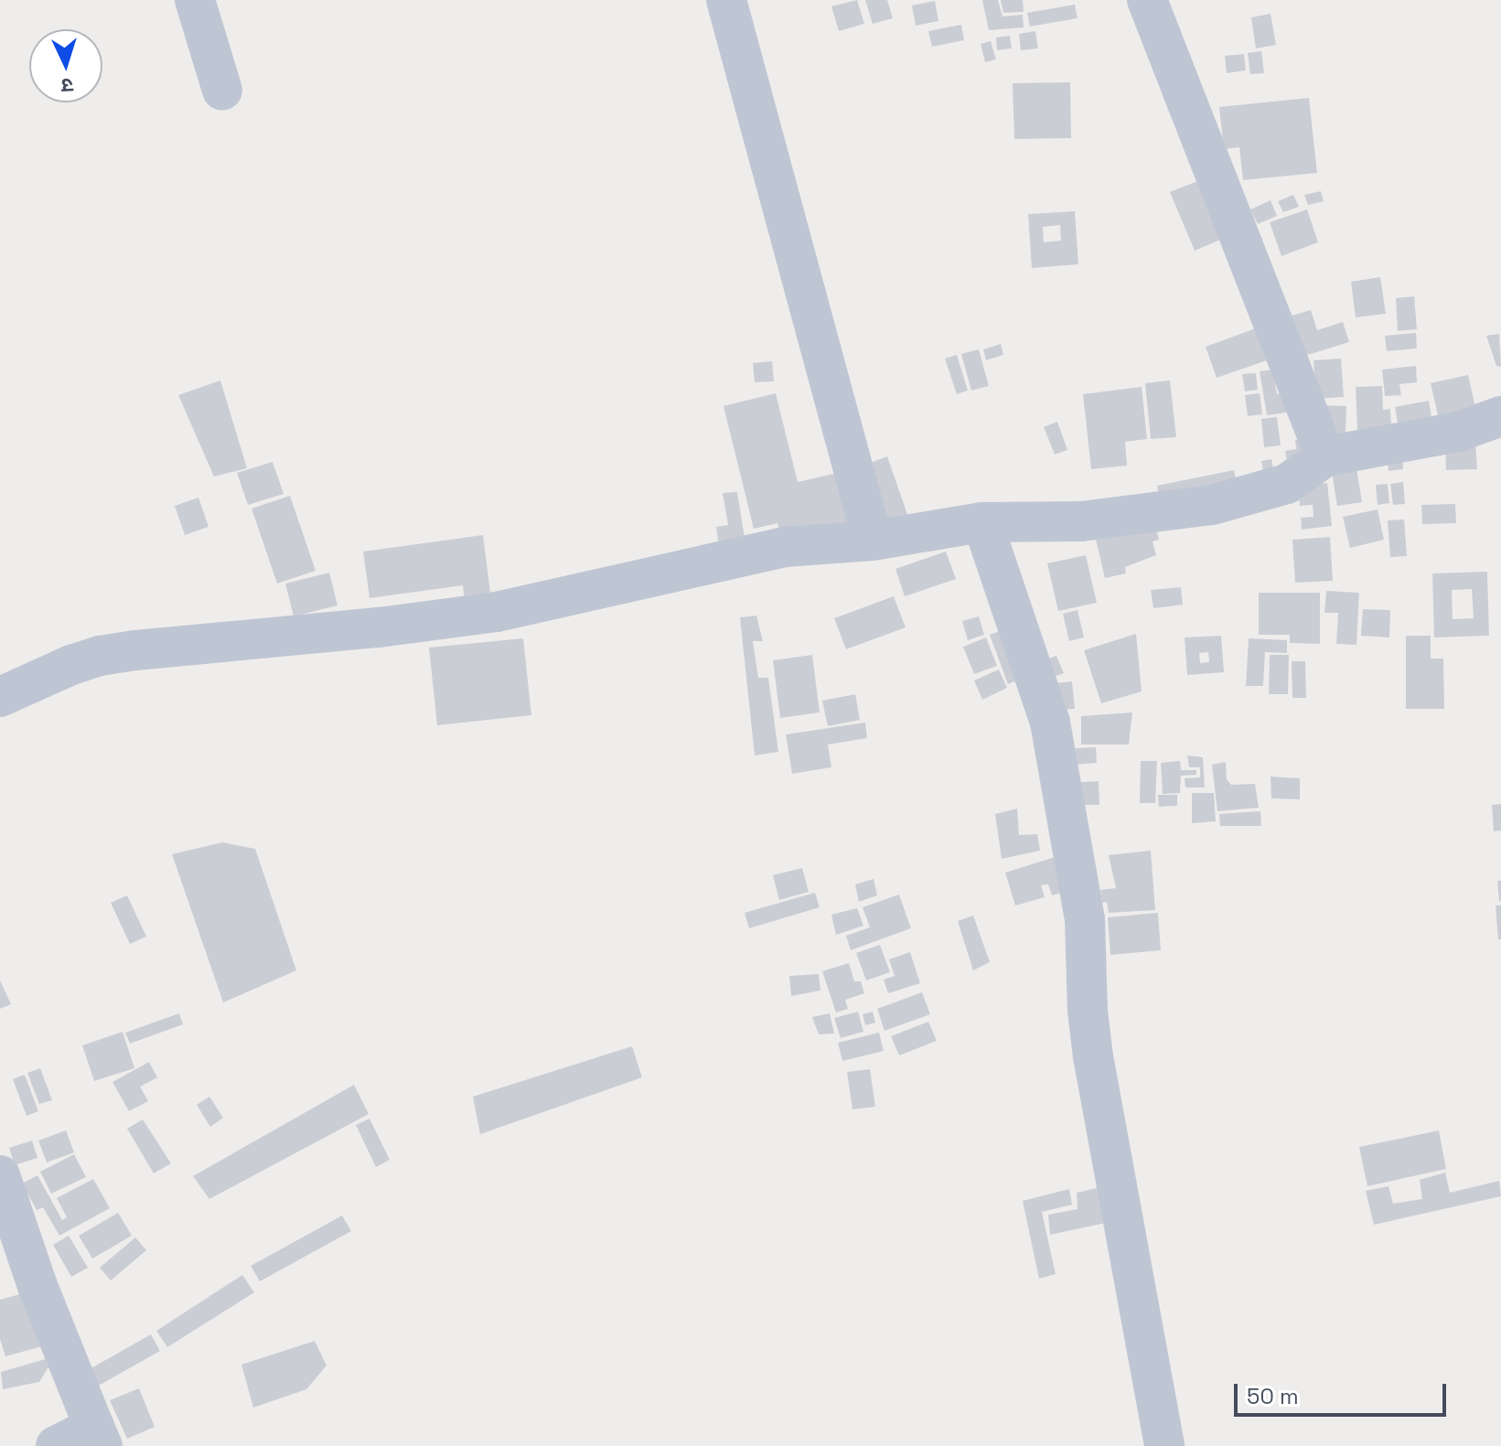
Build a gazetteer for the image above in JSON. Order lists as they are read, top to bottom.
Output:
{
  "scale_bar": "50 m",
  "north": "bottom"
}
